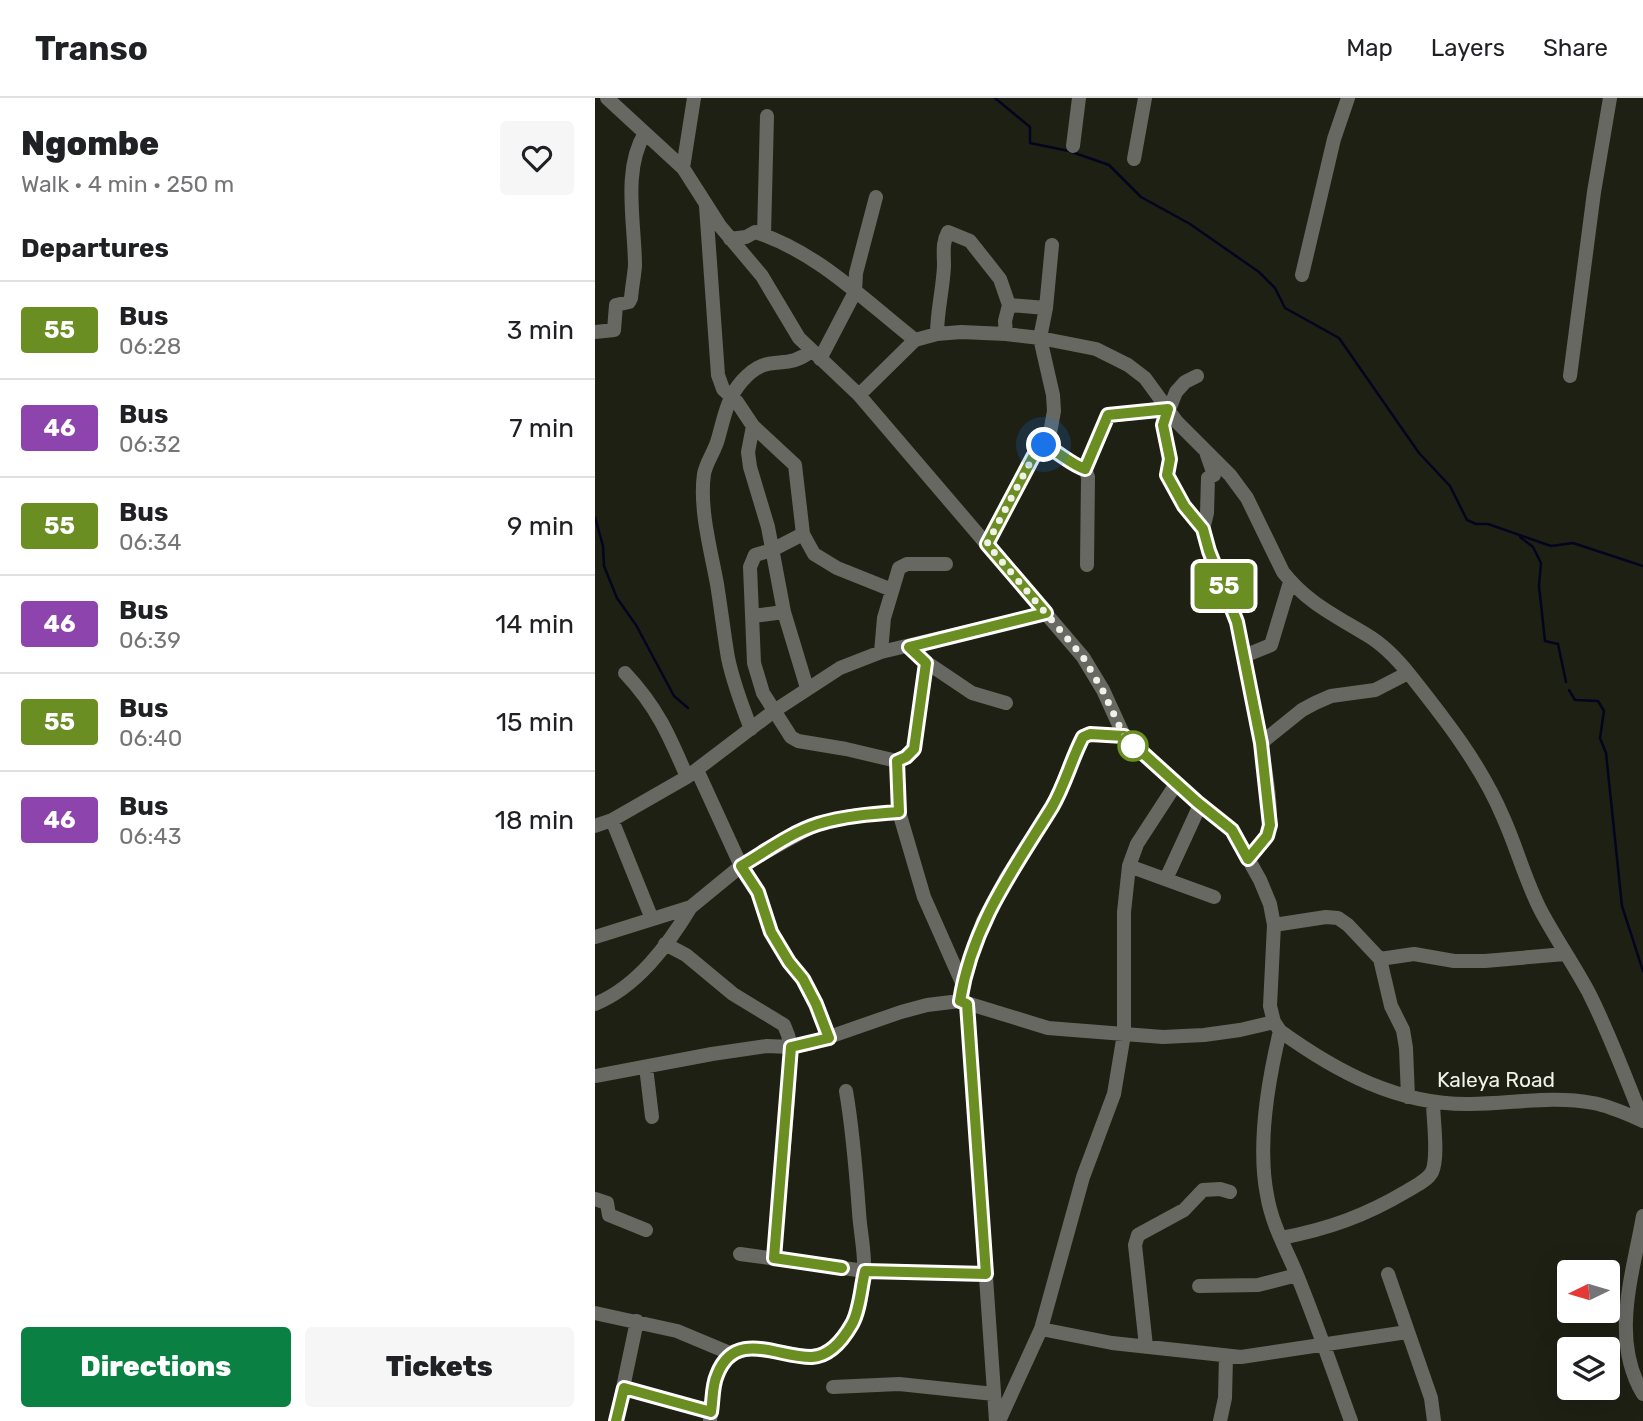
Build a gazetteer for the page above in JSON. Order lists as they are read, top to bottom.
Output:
{
  "streets": {
    "street": ["Kaleya Road"]
  },
  "lines": ["bus line 55"],
  "north": "left",
  "page": {
    "header": "Transo",
    "nav": ["Map", "Layers", "Share"],
    "heading": [
      ["Ngombe", "Walk · 4 min · 250 m"],
      "Departures"
    ],
    "on_map": "55",
    "list": [
      {
        "mark": "55",
        "name": "Bus",
        "note": "06:28",
        "value": "3 min"
      },
      {
        "mark": "46",
        "name": "Bus",
        "note": "06:32",
        "value": "7 min"
      },
      {
        "mark": "55",
        "name": "Bus",
        "note": "06:34",
        "value": "9 min"
      },
      {
        "mark": "46",
        "name": "Bus",
        "note": "06:39",
        "value": "14 min"
      },
      {
        "mark": "55",
        "name": "Bus",
        "note": "06:40",
        "value": "15 min"
      },
      {
        "mark": "46",
        "name": "Bus",
        "note": "06:43",
        "value": "18 min"
      }
    ],
    "buttons": ["Directions", "Tickets"]
  }
}
